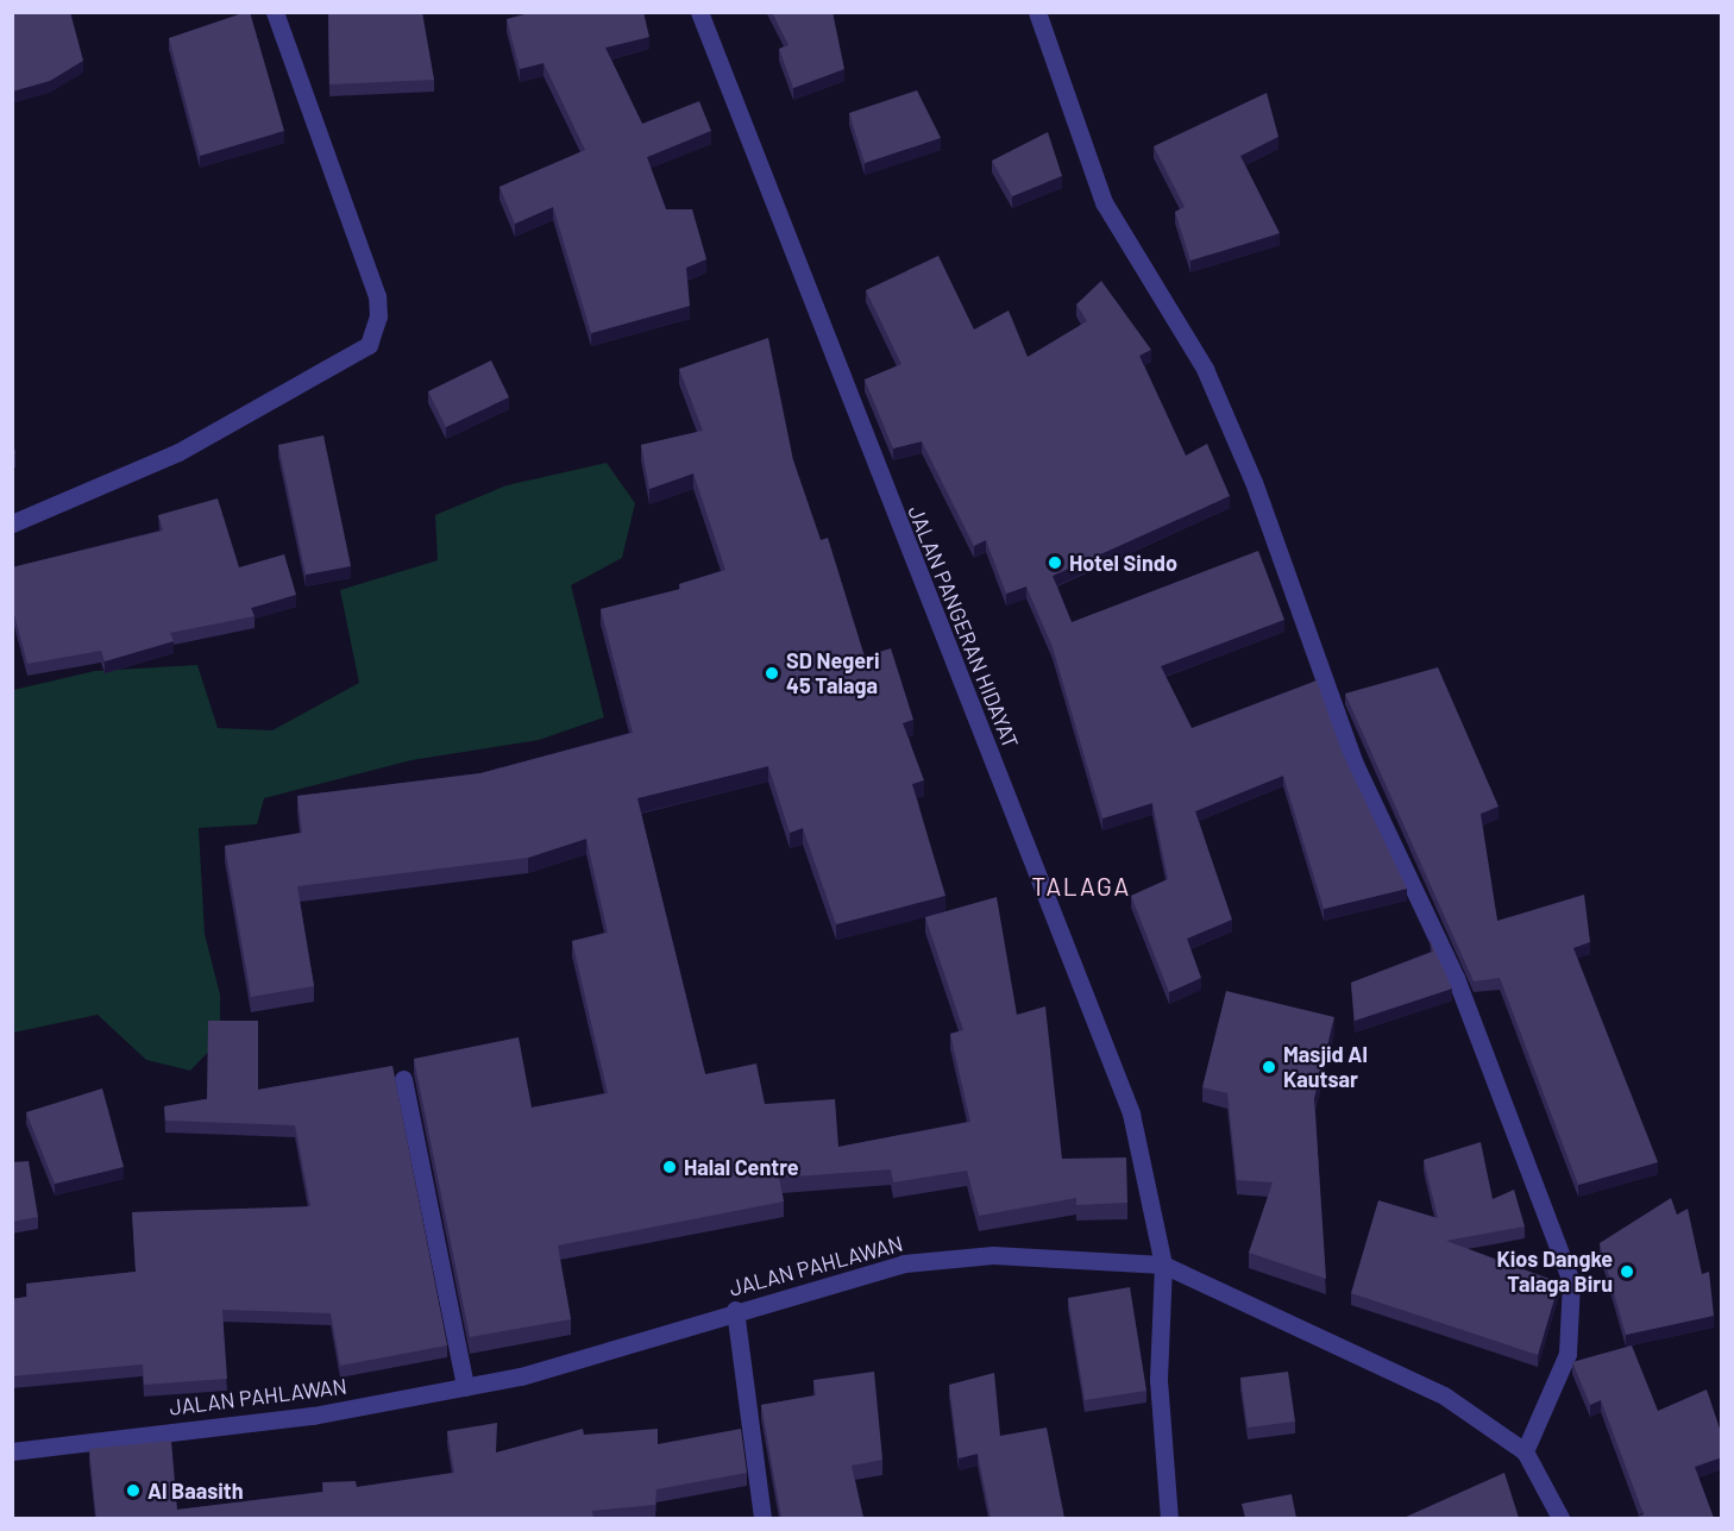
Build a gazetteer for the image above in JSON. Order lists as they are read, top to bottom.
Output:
{
  "streets": {
    "street": ["JALAN PANGERAN HIDAYAT", "JALAN PAHLAWAN"]
  },
  "crossings": [
    ["JALAN PANGERAN HIDAYAT", "JALAN PAHLAWAN"]
  ],
  "districts": ["TALAGA"],
  "places": [
    "Hotel Sindo",
    "SD Negeri 45 Talaga",
    "Masjid Al Kautsar",
    "Halal Centre",
    "Kios Dangke Talaga Biru",
    "Al Baasith"
  ]
}
